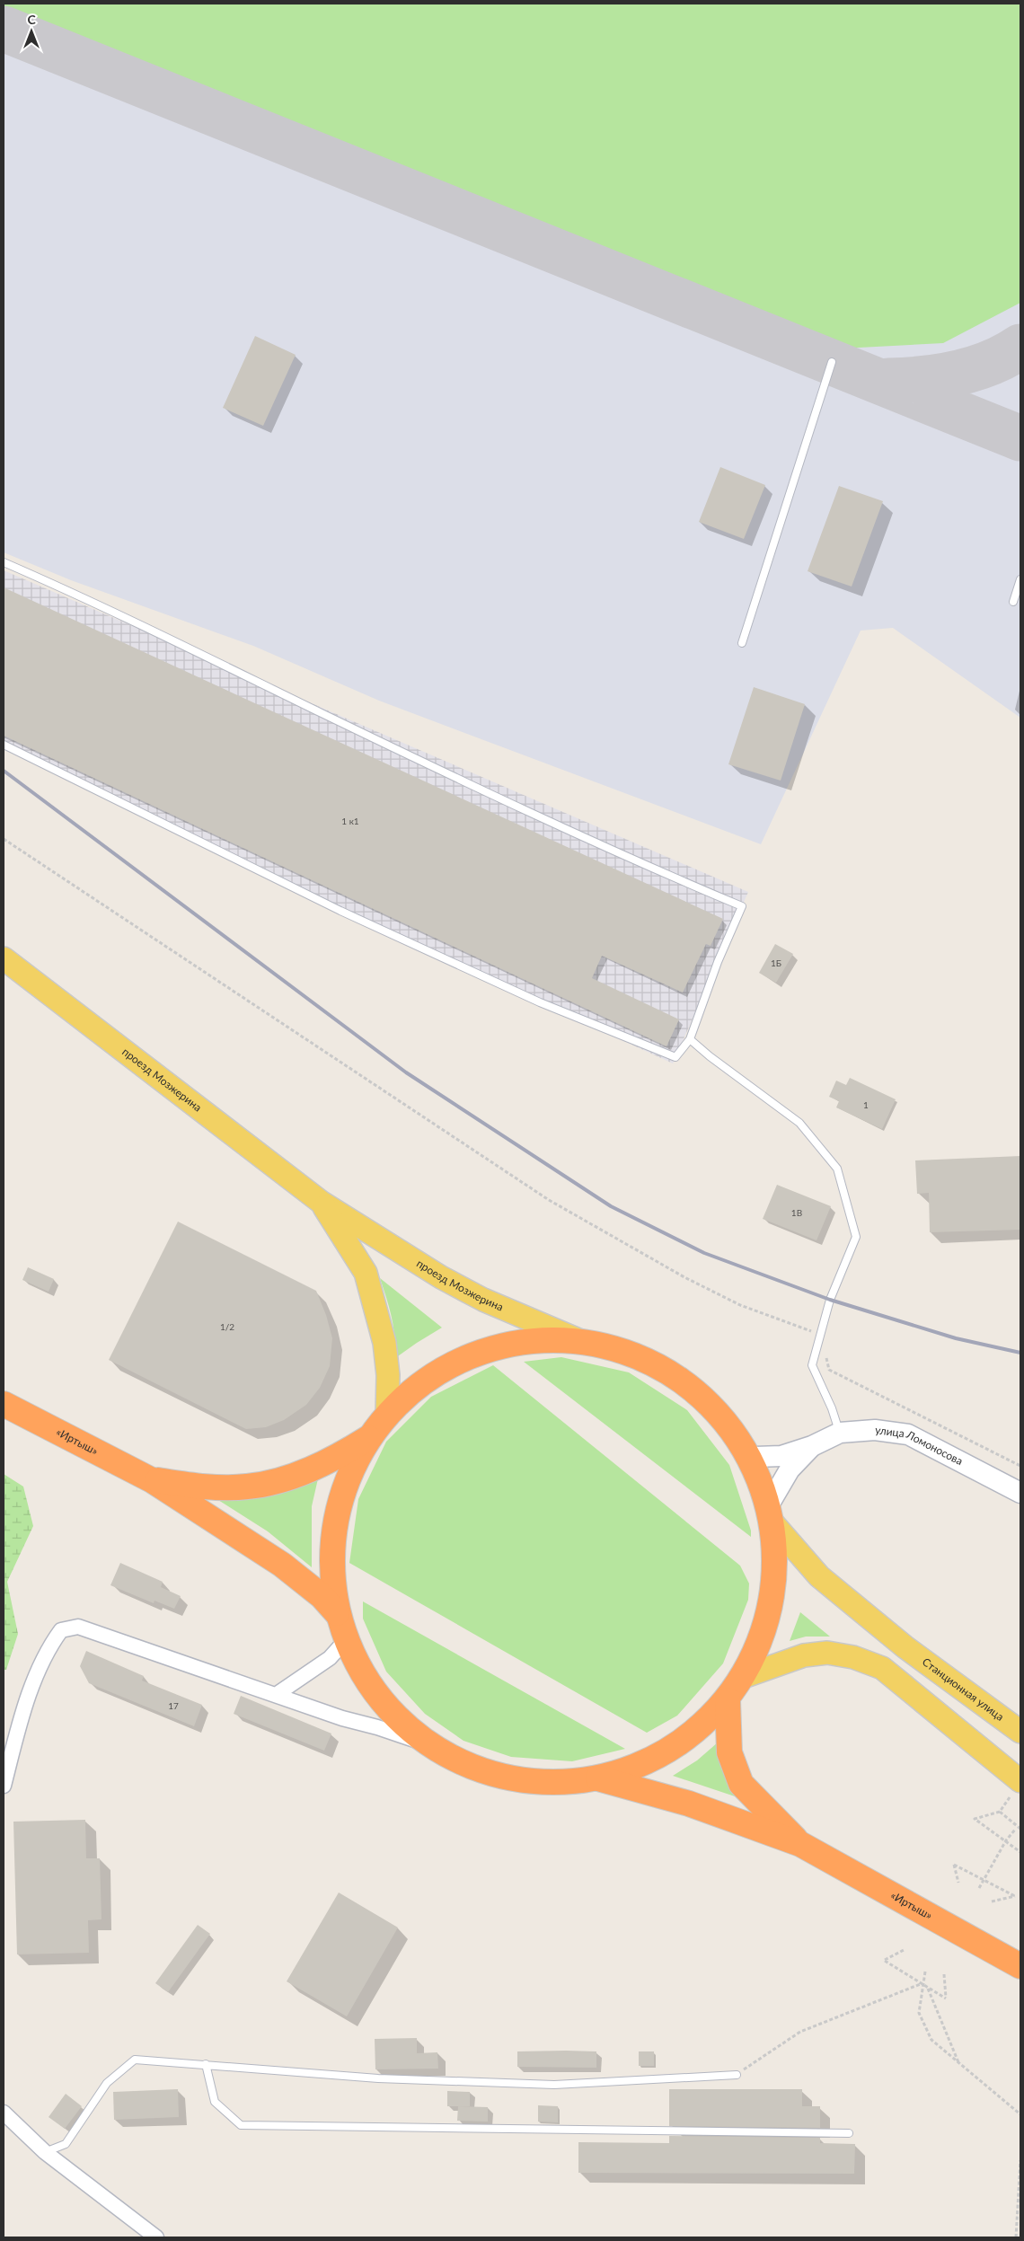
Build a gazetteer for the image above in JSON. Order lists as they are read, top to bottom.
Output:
{
  "streets": {
    "highway": ["«Иртыш»"],
    "main road": ["проезд Мозжерина", "Станционная улица"],
    "street": ["улица Ломоносова"]
  },
  "house_numbers": [
    "1 к1",
    "1Б",
    "1",
    "1В",
    "1/2",
    "17"
  ],
  "north": "top"
}
